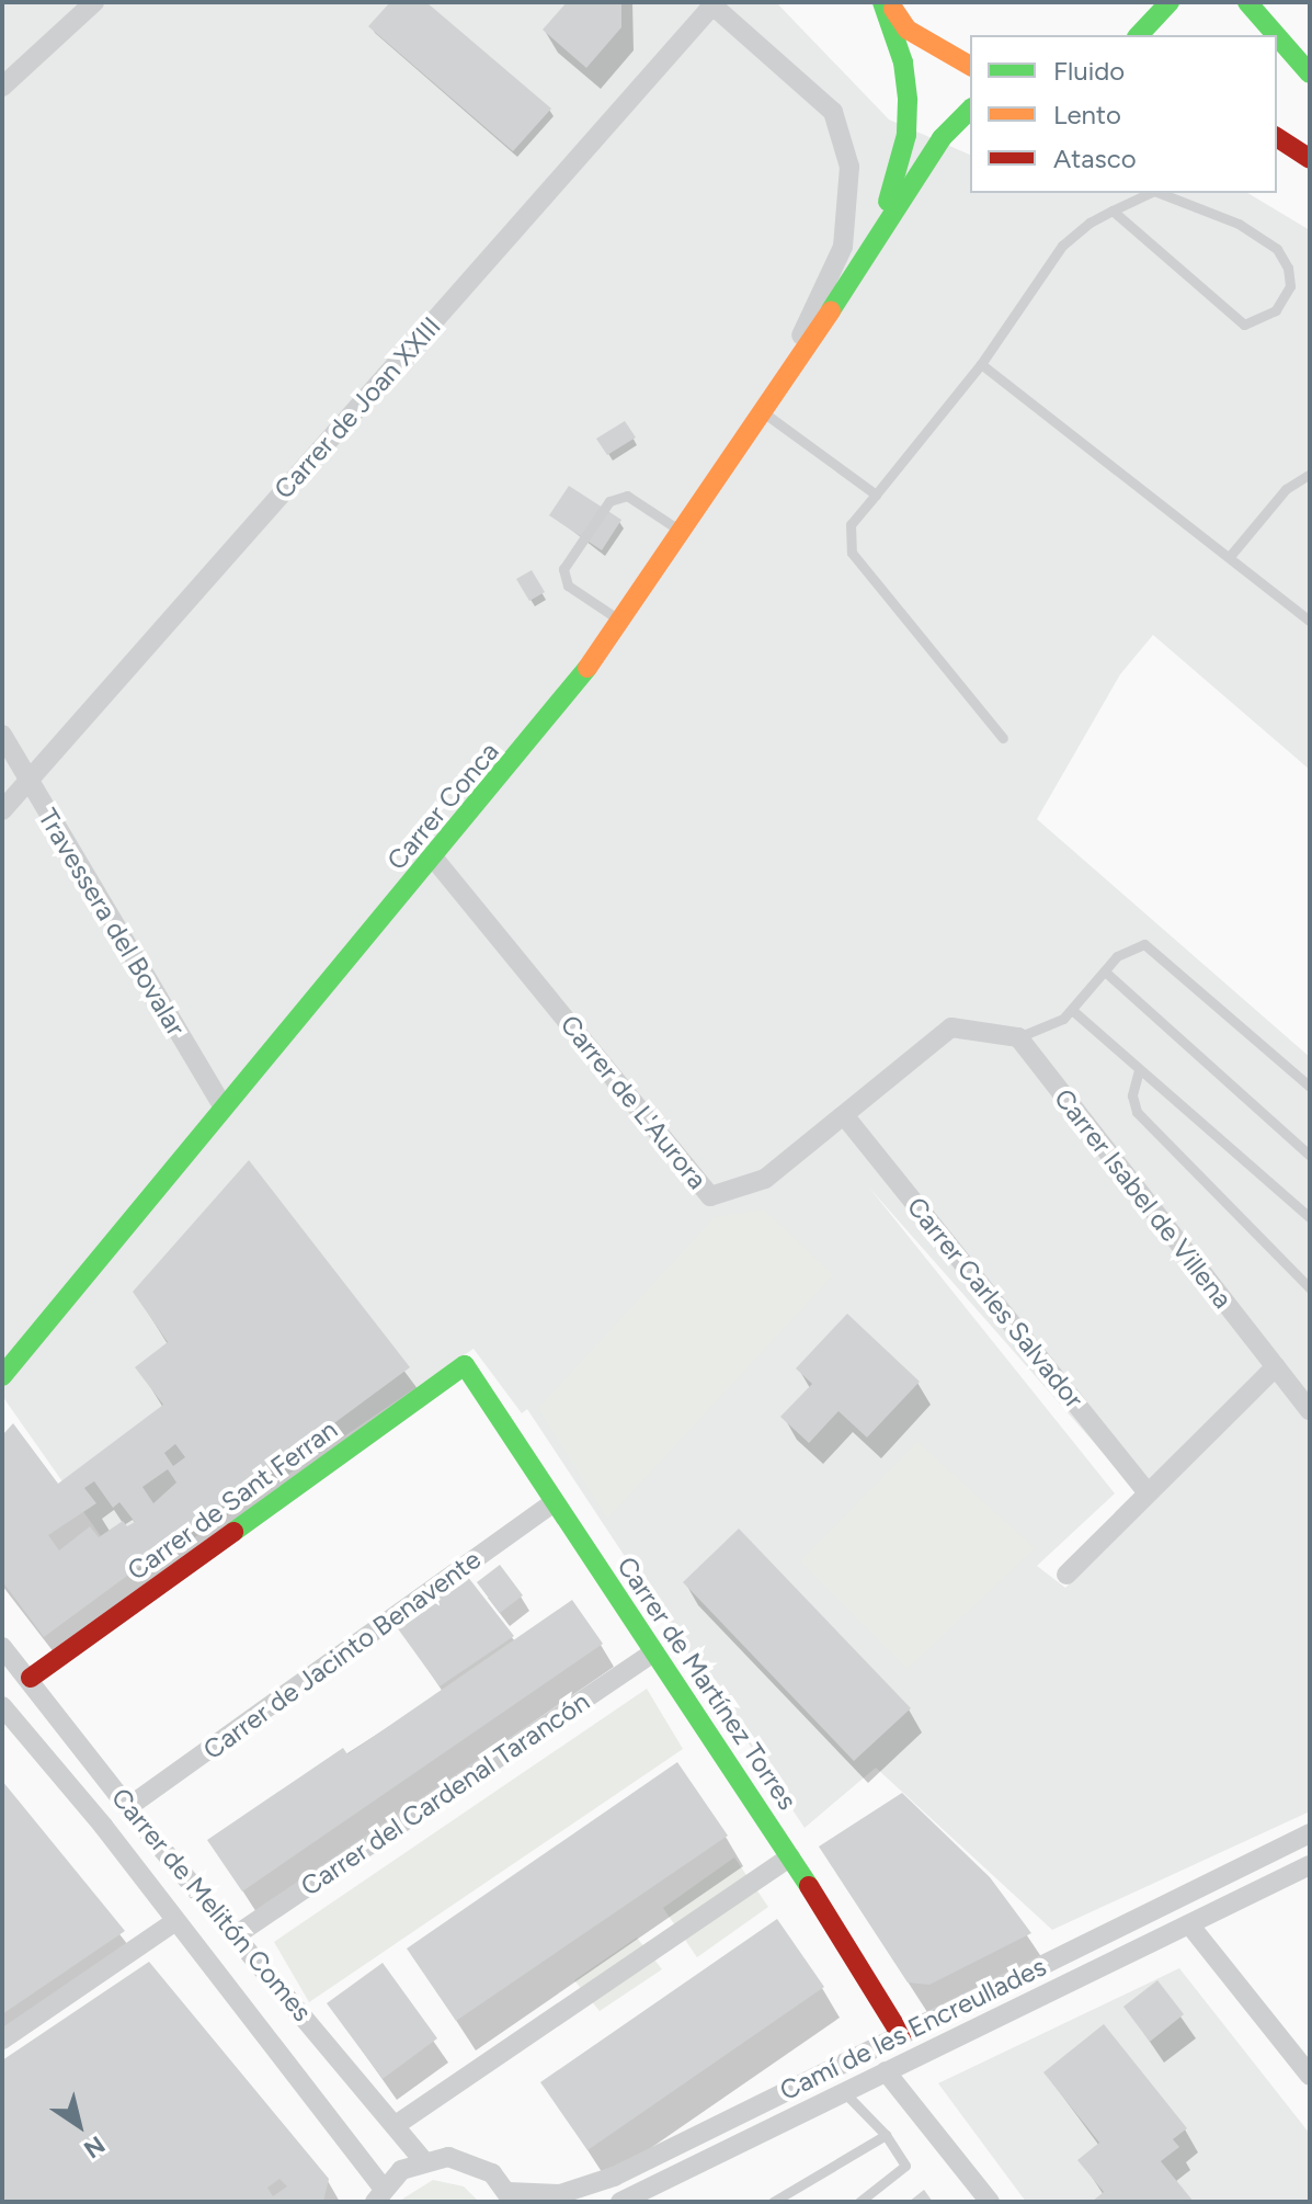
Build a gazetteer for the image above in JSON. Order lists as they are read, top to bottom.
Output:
{
  "streets": {
    "street": [
      "Carrer de Joan XXIII",
      "Carrer Conca",
      "Travessera del Bovalar",
      "Carrer de L'Aurora",
      "Carrer Isabel de Villena",
      "Carrer Carles Salvador",
      "Carrer de Sant Ferran",
      "Carrer de Jacinto Benavente",
      "Carrer de Martínez Torres",
      "Carrer del Cardenal Tarancón",
      "Carrer de Melitón Comes",
      "Camí de les Encreullades"
    ]
  },
  "crossings": [
    ["Carrer de Joan XXIII", "Travessera del Bovalar"],
    ["Carrer Conca", "Travessera del Bovalar"],
    ["Carrer Conca", "Carrer de L'Aurora"],
    ["Carrer de L'Aurora", "Carrer Isabel de Villena"],
    ["Carrer de L'Aurora", "Carrer Carles Salvador"],
    ["Carrer de Sant Ferran", "Carrer de Martínez Torres"],
    ["Carrer de Sant Ferran", "Carrer de Melitón Comes"],
    ["Carrer de Jacinto Benavente", "Carrer de Martínez Torres"],
    ["Carrer de Jacinto Benavente", "Carrer de Melitón Comes"],
    ["Carrer de Martínez Torres", "Carrer del Cardenal Tarancón"],
    ["Carrer de Martínez Torres", "Camí de les Encreullades"],
    ["Carrer del Cardenal Tarancón", "Carrer de Melitón Comes"]
  ],
  "legend": ["Fluido", "Lento", "Atasco"],
  "north": "bottom right"
}
